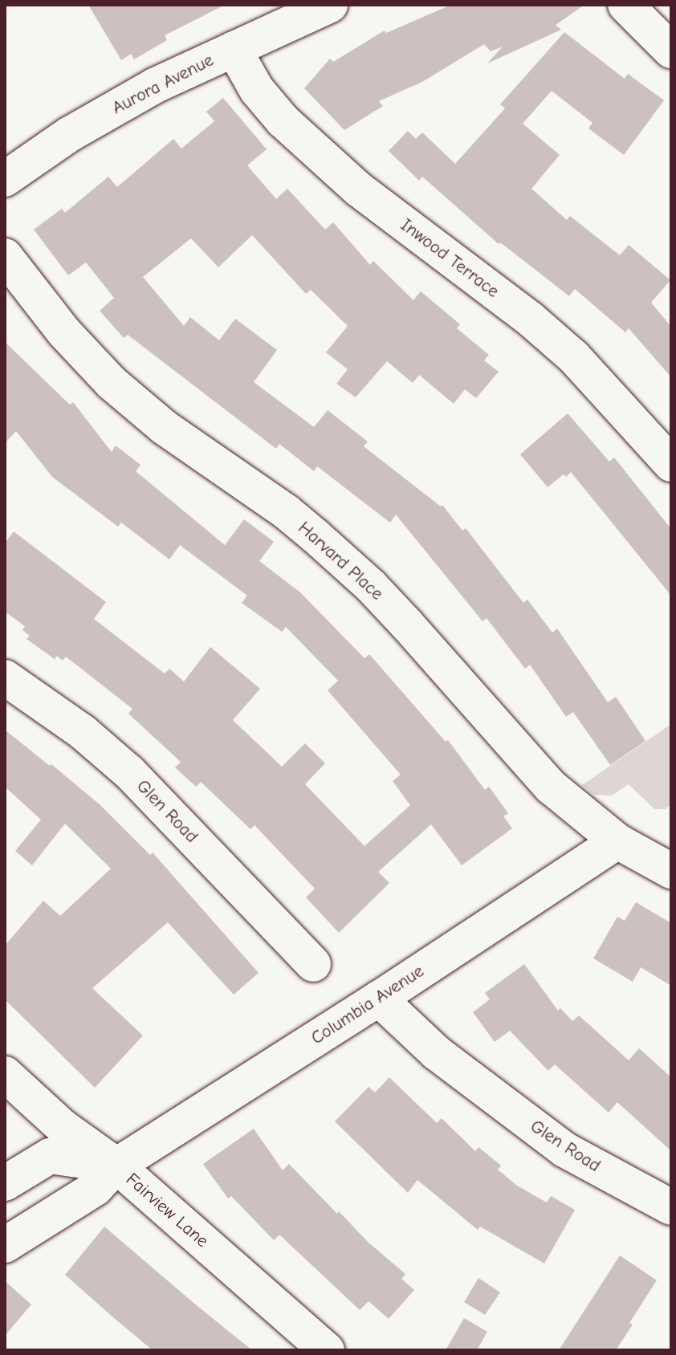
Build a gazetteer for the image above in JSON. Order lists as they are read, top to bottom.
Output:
{
  "streets": {
    "street": [
      "Aurora Avenue",
      "Inwood Terrace",
      "Harvard Place",
      "Glen Road",
      "Columbia Avenue",
      "Fairview Lane"
    ]
  },
  "crossings": [
    ["Aurora Avenue", "Inwood Terrace"],
    ["Harvard Place", "Columbia Avenue"],
    ["Glen Road", "Columbia Avenue"],
    ["Columbia Avenue", "Fairview Lane"]
  ]
}
